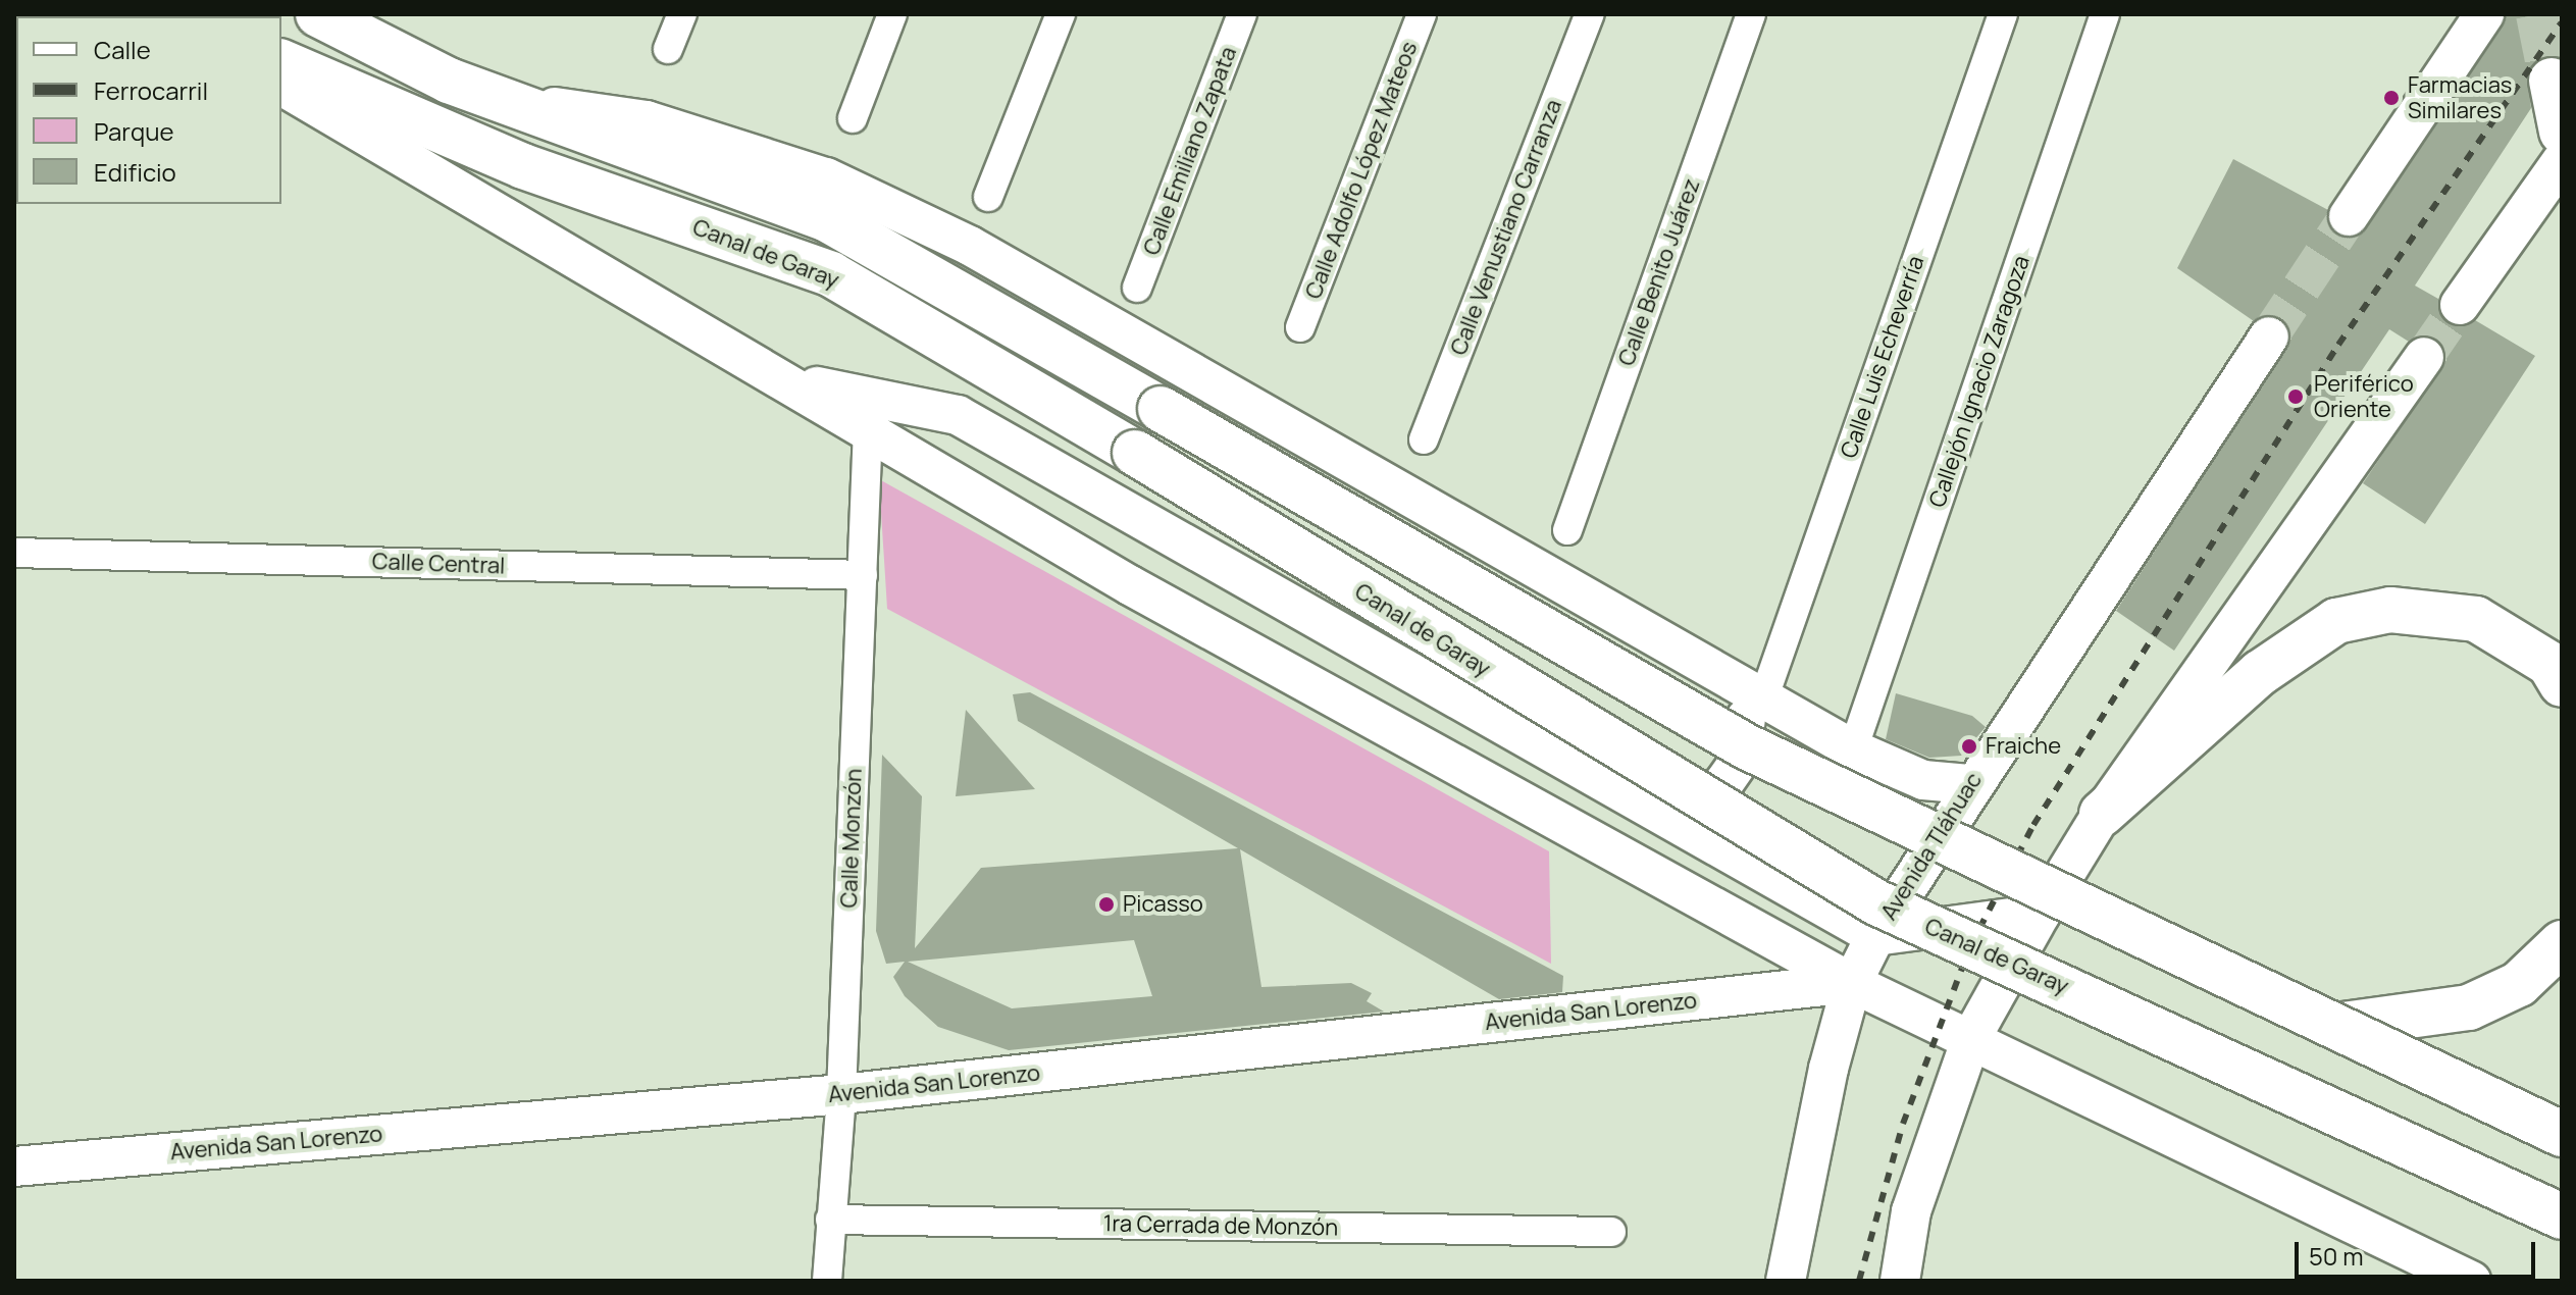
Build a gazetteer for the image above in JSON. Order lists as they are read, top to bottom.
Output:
{
  "streets": {
    "highway": ["Canal de Garay"],
    "main road": ["Avenida Tláhuac", "Avenida San Lorenzo"],
    "street": [
      "Calle Emiliano Zapata",
      "Calle Adolfo López Mateos",
      "Calle Venustiano Carranza",
      "Calle Benito Juárez",
      "Calle Luis Echeverría",
      "Callejón Ignacio Zaragoza",
      "Calle Central",
      "Calle Monzón",
      "1ra Cerrada de Monzón"
    ]
  },
  "crossings": [
    ["Calle Central", "Calle Monzón"],
    ["Calle Monzón", "Avenida San Lorenzo"],
    ["Calle Monzón", "1ra Cerrada de Monzón"],
    ["Avenida Tláhuac", "Avenida San Lorenzo"]
  ],
  "places": [
    "Farmacias Similares",
    "Periférico Oriente",
    "Fraiche",
    "Picasso"
  ],
  "legend": [
    "Calle",
    "Ferrocarril",
    "Parque",
    "Edificio"
  ],
  "scale_bar": "50 m"
}
